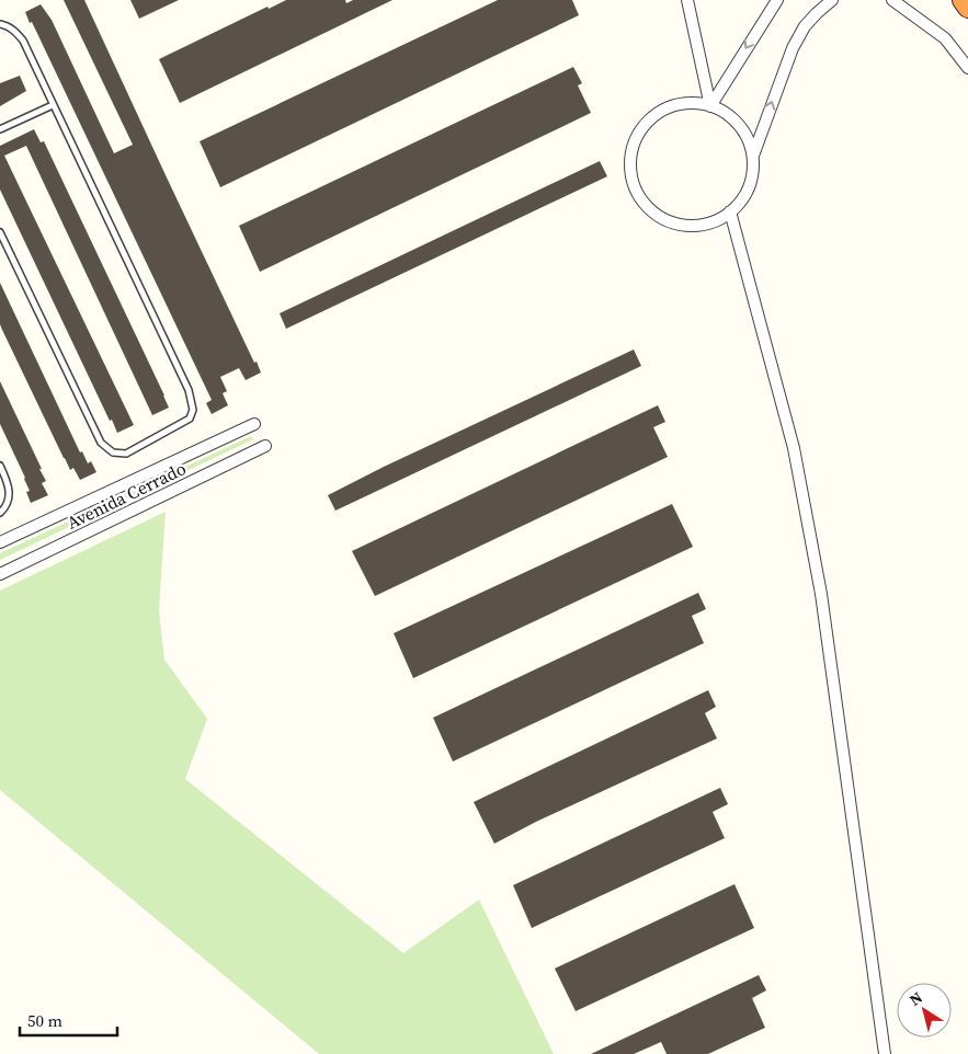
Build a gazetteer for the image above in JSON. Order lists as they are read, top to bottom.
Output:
{
  "streets": {
    "street": ["Avenida Cerrado"]
  },
  "scale_bar": "50 m",
  "north": "top left"
}
